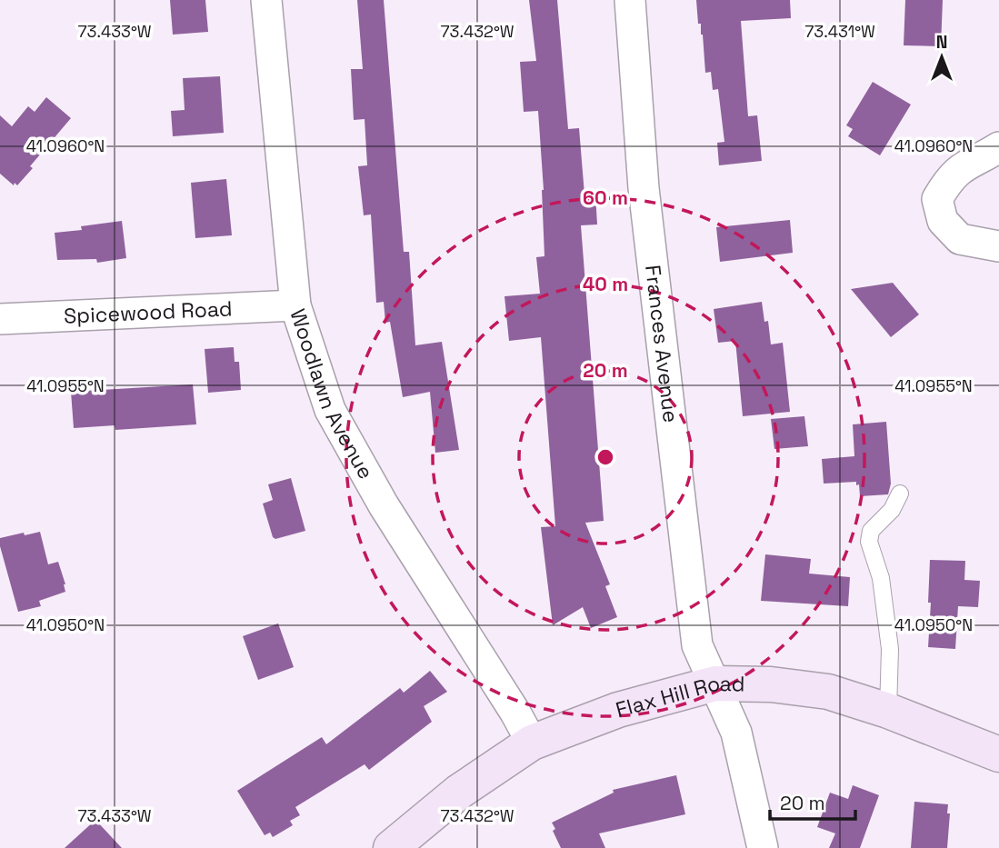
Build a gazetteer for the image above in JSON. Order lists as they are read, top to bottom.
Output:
{
  "streets": {
    "main road": ["Flax Hill Road"],
    "street": ["Spicewood Road", "Frances Avenue", "Woodlawn Avenue"]
  },
  "crossings": [
    ["Spicewood Road", "Woodlawn Avenue"],
    ["Frances Avenue", "Flax Hill Road"],
    ["Woodlawn Avenue", "Flax Hill Road"]
  ],
  "scale_bar": "20 m",
  "north": "top",
  "coordinates": [
    "73.433°W",
    "73.432°W",
    "73.431°W",
    "41.0960°N",
    "41.0955°N",
    "41.0950°N"
  ],
  "rings": ["60 m", "40 m", "20 m"]
}
